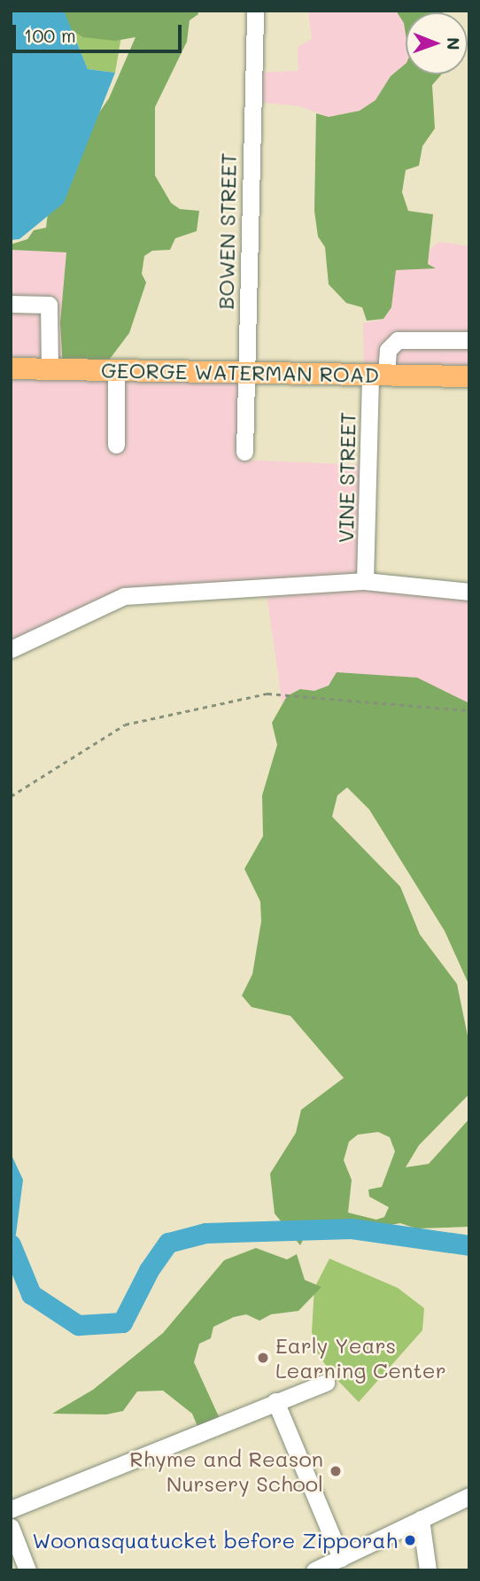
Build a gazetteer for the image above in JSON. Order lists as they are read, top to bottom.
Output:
{
  "streets": {
    "main road": ["GEORGE WATERMAN ROAD"],
    "street": ["BOWEN STREET", "VINE STREET"]
  },
  "crossings": [
    ["BOWEN STREET", "GEORGE WATERMAN ROAD"],
    ["GEORGE WATERMAN ROAD", "VINE STREET"]
  ],
  "places": ["Early Years Learning Center", "Rhyme and Reason Nursery School", "Woonasquatucket before Zipporah"],
  "scale_bar": "100 m",
  "north": "right"
}
